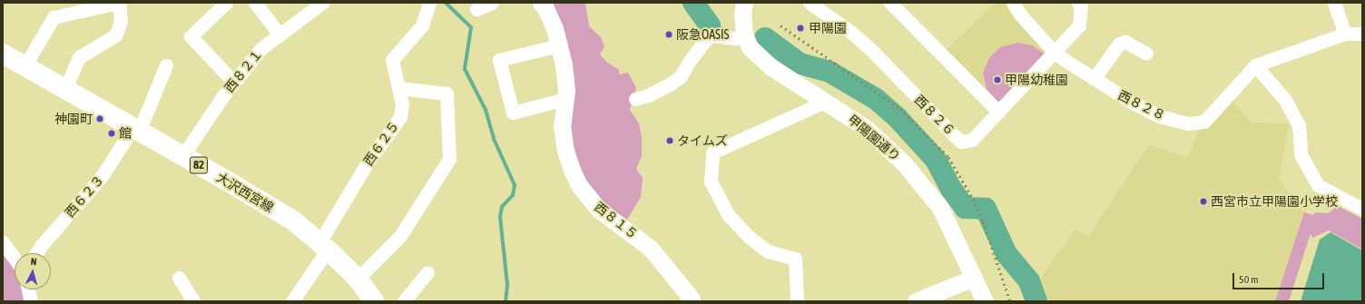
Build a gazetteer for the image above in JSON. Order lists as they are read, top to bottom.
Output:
{
  "streets": {
    "main road": ["82", "大沢西宮線"],
    "street": [
      "西８２１",
      "西８２８",
      "西８２６",
      "甲陽園通り",
      "西６２５",
      "西６２３",
      "西８１５"
    ]
  },
  "crossings": [
    ["西８２１", "大沢西宮線"],
    ["西８２８", "西８２６"],
    ["西６２５", "大沢西宮線"],
    ["大沢西宮線", "西６２３"]
  ],
  "places": [
    "甲陽園",
    "阪急OASIS",
    "甲陽幼稚園",
    "神園町",
    "館",
    "タイムズ",
    "西宮市立甲陽園小学校"
  ],
  "scale_bar": "50 m",
  "north": "top"
}
